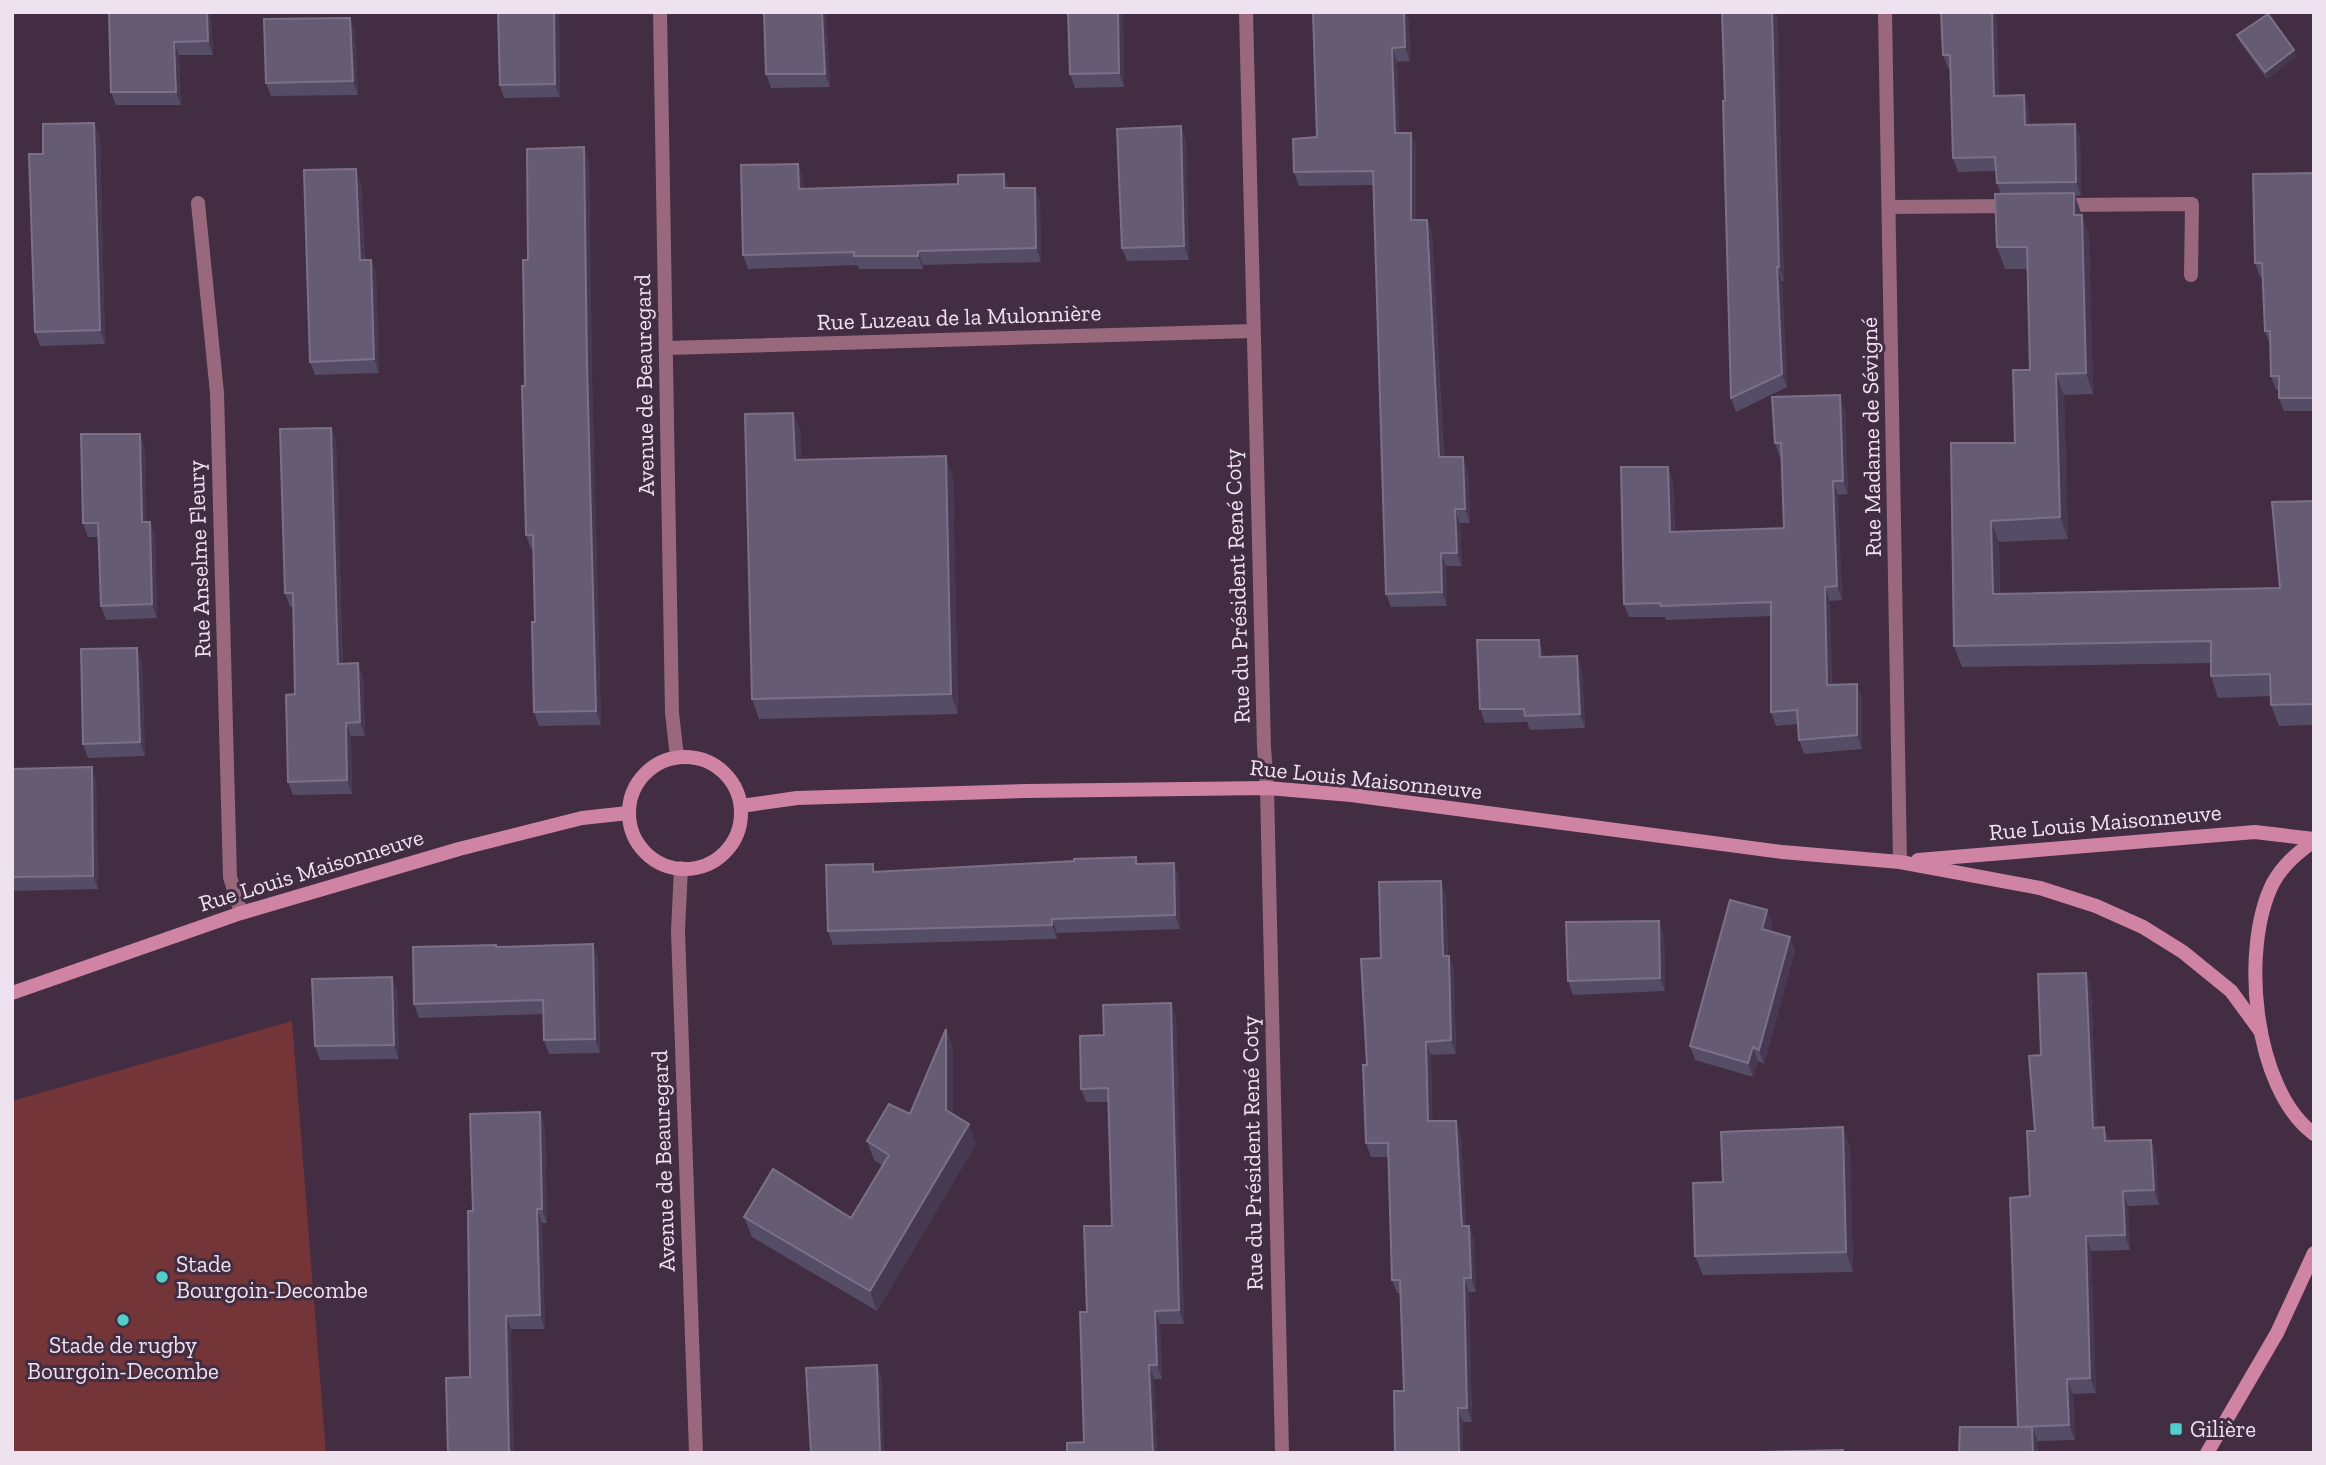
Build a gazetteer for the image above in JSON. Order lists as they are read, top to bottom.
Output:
{
  "streets": {
    "street": [
      "Rue Luzeau de la Mulonnière",
      "Avenue de Beauregard",
      "Rue Madame de Sévigné",
      "Rue Anselme Fleury",
      "Rue du Président René Coty",
      "Rue Louis Maisonneuve"
    ]
  },
  "crossings": [
    ["Rue Luzeau de la Mulonnière", "Avenue de Beauregard"],
    ["Rue Luzeau de la Mulonnière", "Rue du Président René Coty"],
    ["Avenue de Beauregard", "Rue Louis Maisonneuve"],
    ["Rue Madame de Sévigné", "Rue Louis Maisonneuve"],
    ["Rue Anselme Fleury", "Rue Louis Maisonneuve"],
    ["Rue du Président René Coty", "Rue Louis Maisonneuve"]
  ],
  "places": {
    "other": ["Stade Bourgoin-Decombe", "Stade de rugby Bourgoin-Decombe"],
    "transit": ["Gilière"]
  }
}
